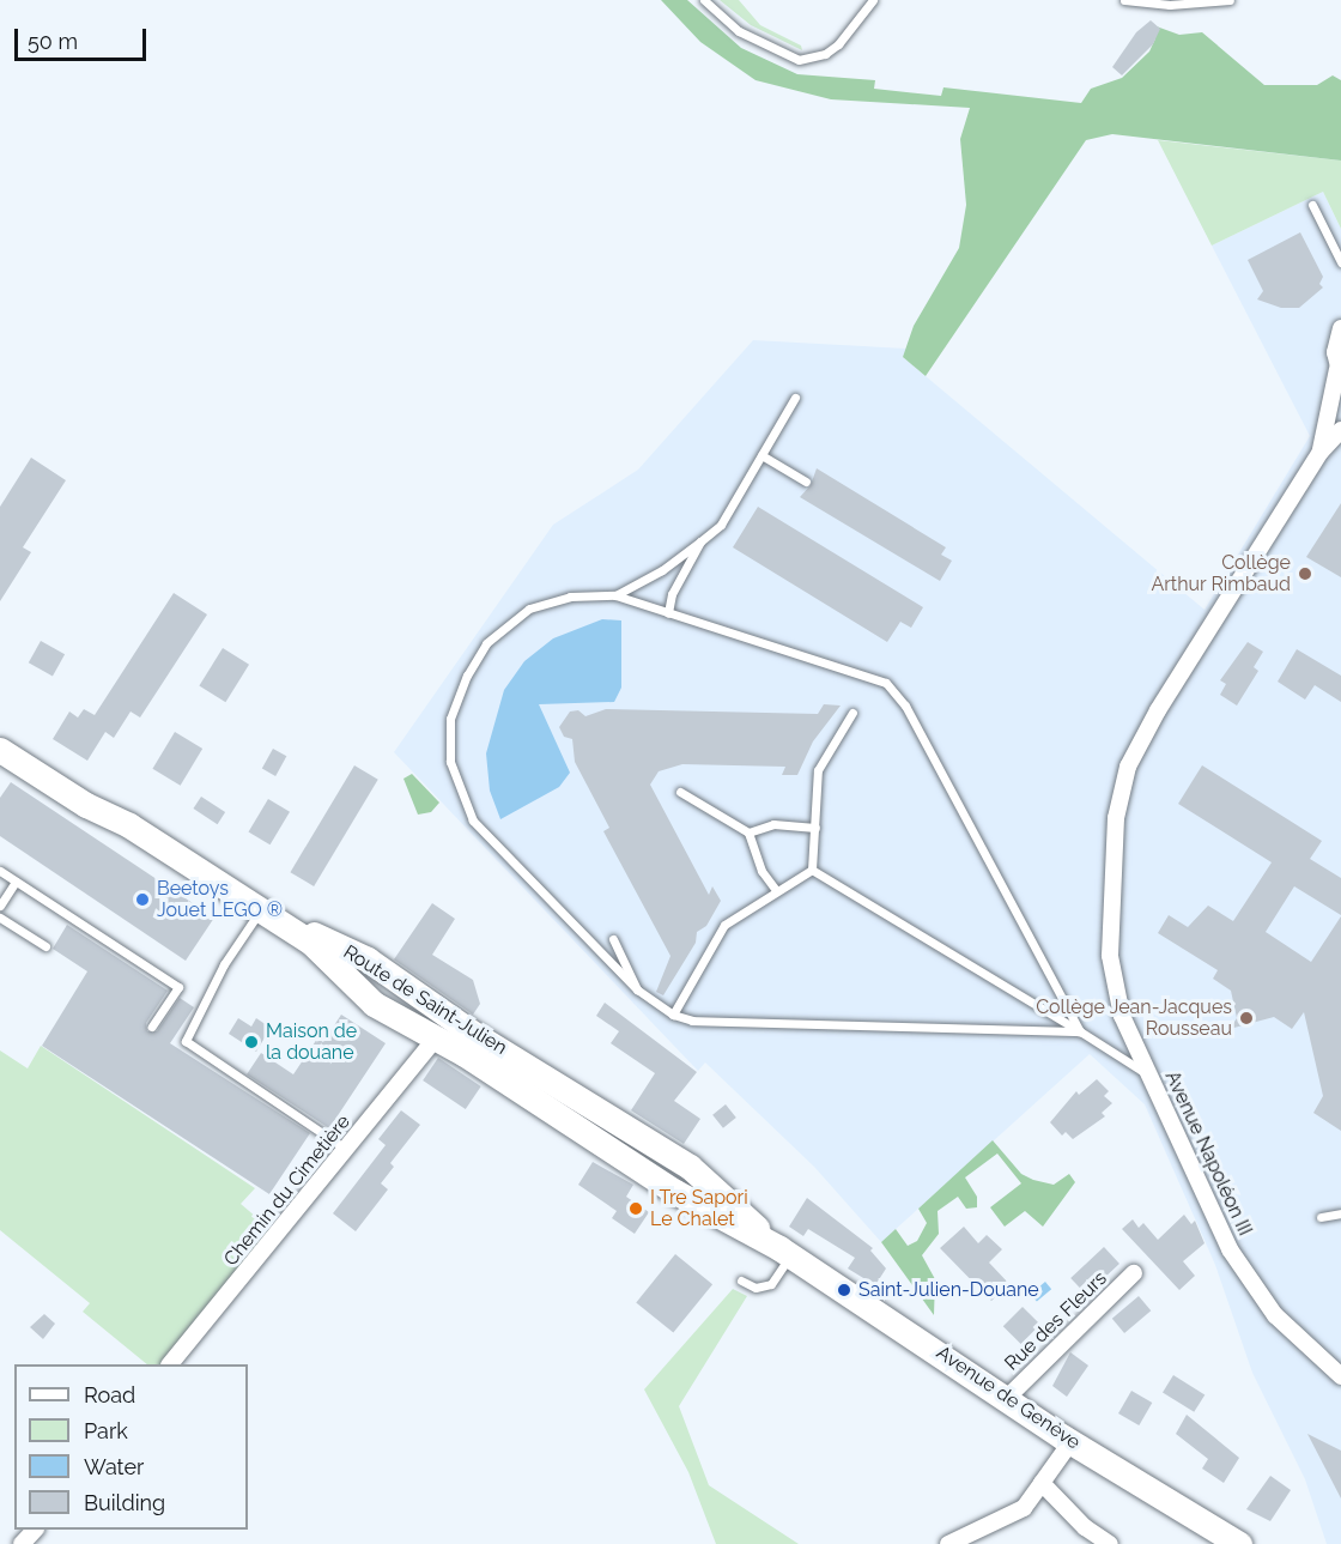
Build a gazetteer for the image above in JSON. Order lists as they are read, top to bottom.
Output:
{
  "streets": {
    "main road": ["Route de Saint-Julien", "Avenue de Genève"],
    "street": ["Avenue Napoléon III", "Chemin du Cimetière", "Rue des Fleurs"]
  },
  "crossings": [
    ["Route de Saint-Julien", "Chemin du Cimetière"],
    ["Route de Saint-Julien", "Avenue de Genève"],
    ["Rue des Fleurs", "Avenue de Genève"]
  ],
  "places": [
    "Collège Arthur Rimbaud",
    "Beetoys Jouet LEGO ®",
    "Collège Jean-Jacques Rousseau",
    "Maison de la douane",
    "I Tre Sapori Le Chalet",
    "Saint-Julien-Douane"
  ],
  "legend": [
    "Road",
    "Park",
    "Water",
    "Building"
  ],
  "scale_bar": "50 m"
}
